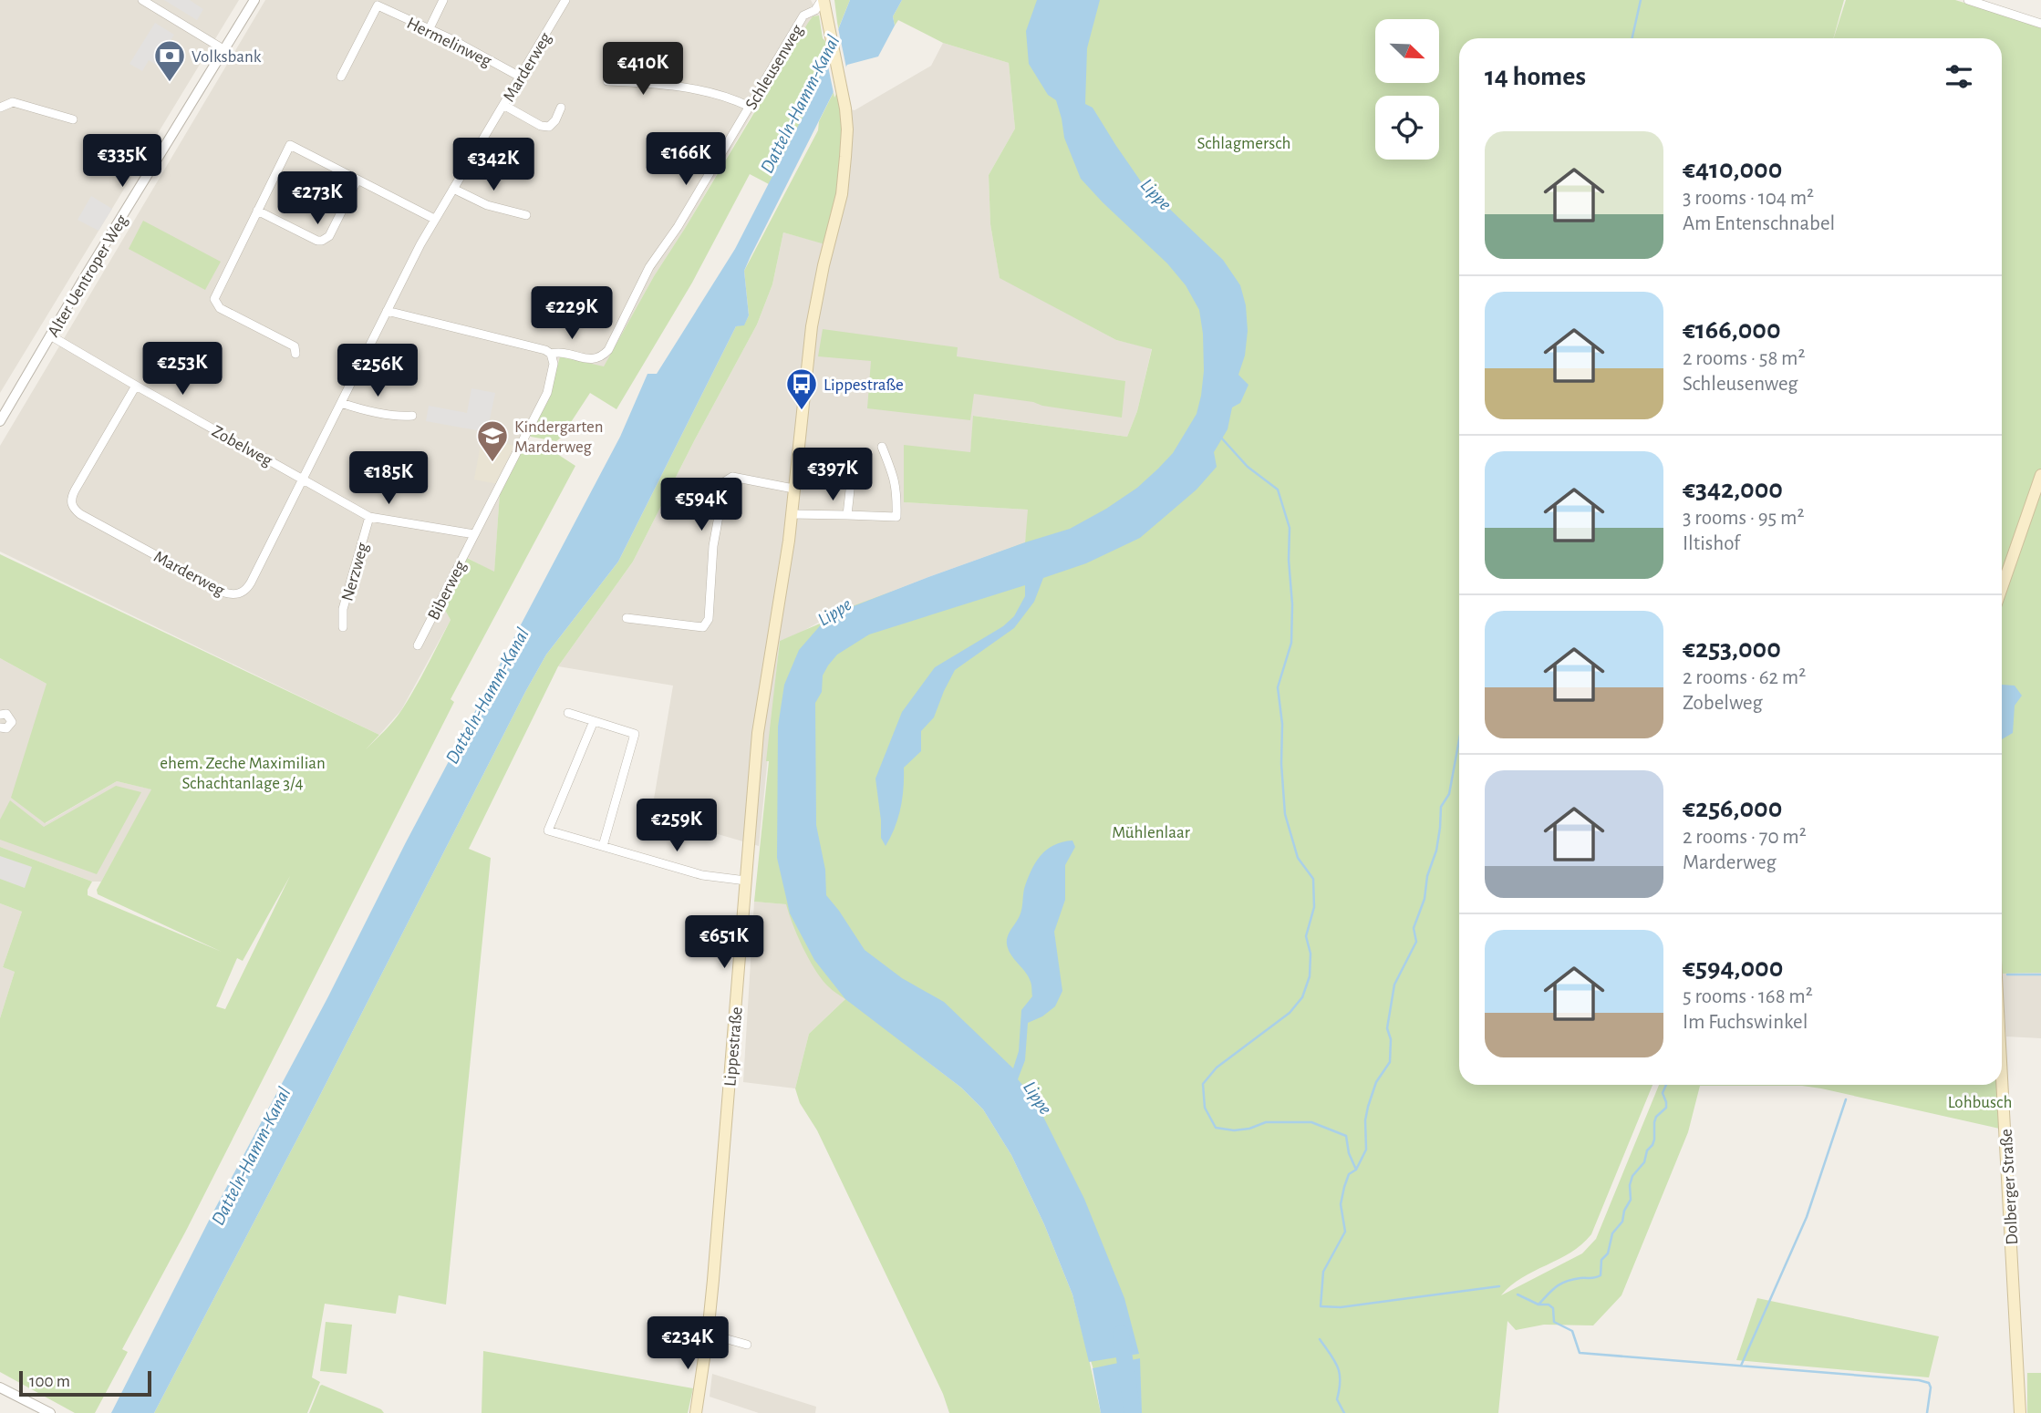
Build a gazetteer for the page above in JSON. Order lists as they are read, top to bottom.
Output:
{
  "streets": {
    "main road": ["Lippestraße", "Dolberger Straße"],
    "street": [
      "Hermelinweg",
      "Marderweg",
      "Schleusenweg",
      "Alter Uentroper Weg",
      "Zobelweg",
      "Nerzweg",
      "Biberweg"
    ]
  },
  "crossings": [
    ["Hermelinweg", "Marderweg"],
    ["Marderweg", "Zobelweg"],
    ["Marderweg", "Biberweg"],
    ["Schleusenweg", "Biberweg"],
    ["Schleusenweg", "Lippestraße"],
    ["Alter Uentroper Weg", "Zobelweg"],
    ["Zobelweg", "Biberweg"],
    ["Nerzweg", "Biberweg"]
  ],
  "water": ["Datteln-Hamm-Kanal", "Lippe"],
  "parks": [
    "Schlagmersch",
    "ehem. Zeche Maximilian Schachtanlage 3/4",
    "Mühlenlaar",
    "Lohbusch"
  ],
  "places": {
    "bank": ["Volksbank"],
    "bus stop": ["Lippestraße"],
    "school or university": ["Kindergarten Marderweg"]
  },
  "scale_bar": "100 m",
  "north": "bottom right",
  "page": {
    "heading": "14 homes",
    "price": [
      "€410K",
      "€166K",
      "€335K",
      "€342K",
      "€273K",
      "€229K",
      "€253K",
      "€256K",
      "€397K",
      "€185K",
      "€594K",
      "€259K",
      "€651K",
      "€234K"
    ],
    "list": [
      {
        "name": "€410,000",
        "note": "3 rooms · 104 m² · Am Entenschnabel"
      },
      {
        "name": "€166,000",
        "note": "2 rooms · 58 m² · Schleusenweg"
      },
      {
        "name": "€342,000",
        "note": "3 rooms · 95 m² · Iltishof"
      },
      {
        "name": "€253,000",
        "note": "2 rooms · 62 m² · Zobelweg"
      },
      {
        "name": "€256,000",
        "note": "2 rooms · 70 m² · Marderweg"
      },
      {
        "name": "€594,000",
        "note": "5 rooms · 168 m² · Im Fuchswinkel"
      }
    ],
    "scale": "100 m"
  }
}
